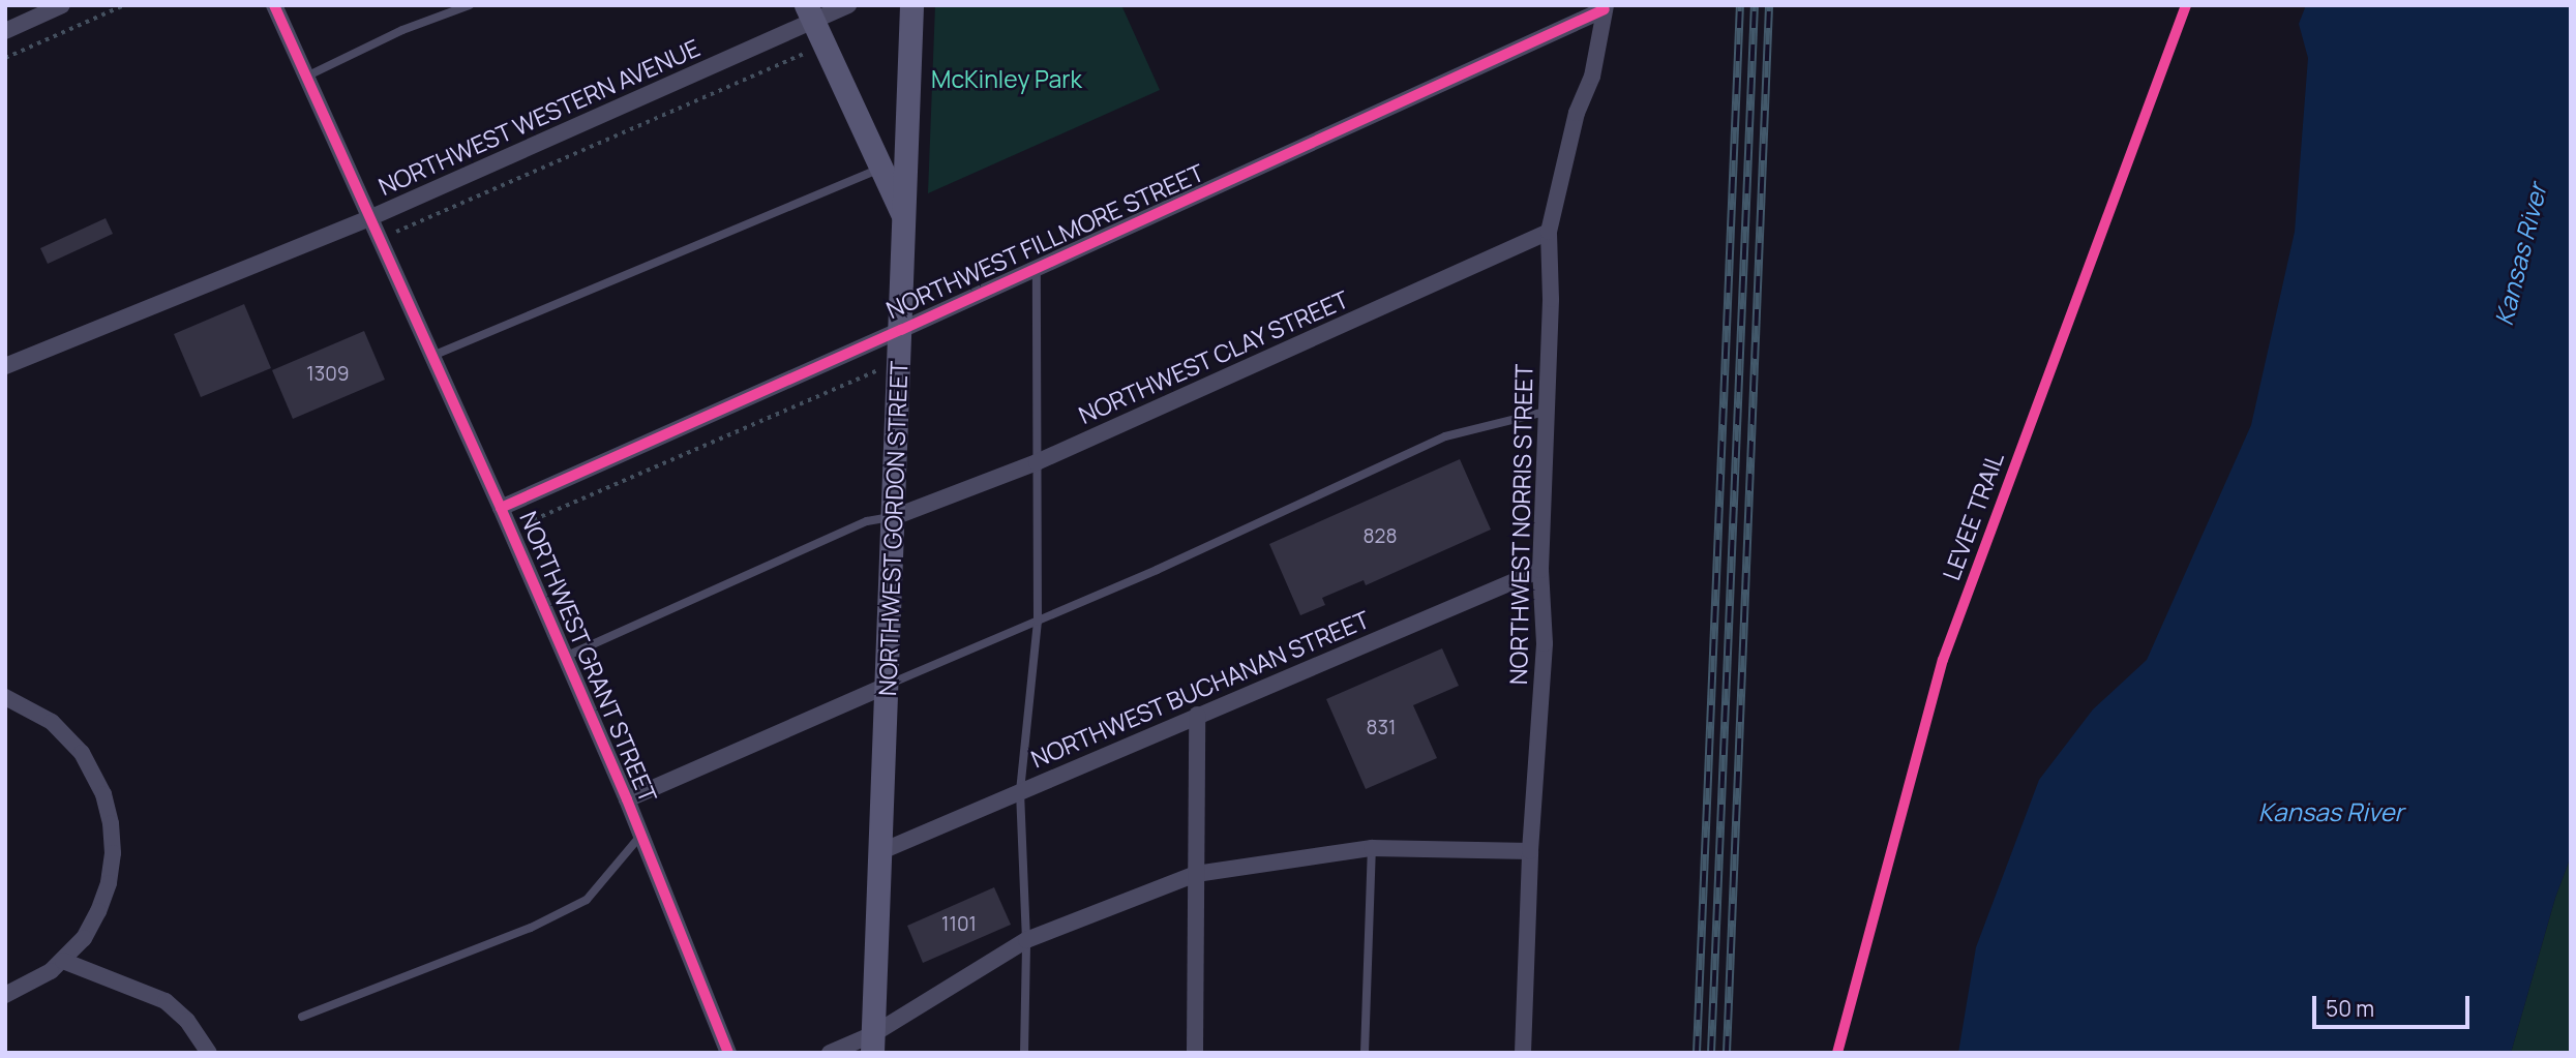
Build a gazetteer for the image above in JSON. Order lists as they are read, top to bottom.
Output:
{
  "streets": {
    "main road": ["NORTHWEST GORDON STREET"],
    "street": [
      "NORTHWEST WESTERN AVENUE",
      "NORTHWEST FILLMORE STREET",
      "NORTHWEST CLAY STREET",
      "NORTHWEST NORRIS STREET",
      "NORTHWEST GRANT STREET",
      "NORTHWEST BUCHANAN STREET"
    ],
    "cycle path": ["LEVEE TRAIL"]
  },
  "crossings": [
    ["NORTHWEST WESTERN AVENUE", "NORTHWEST GRANT STREET"],
    ["NORTHWEST FILLMORE STREET", "NORTHWEST NORRIS STREET"],
    ["NORTHWEST FILLMORE STREET", "NORTHWEST GORDON STREET"],
    ["NORTHWEST FILLMORE STREET", "NORTHWEST GRANT STREET"],
    ["NORTHWEST CLAY STREET", "NORTHWEST NORRIS STREET"],
    ["NORTHWEST CLAY STREET", "NORTHWEST GORDON STREET"],
    ["NORTHWEST NORRIS STREET", "NORTHWEST BUCHANAN STREET"],
    ["NORTHWEST GORDON STREET", "NORTHWEST BUCHANAN STREET"]
  ],
  "water": ["Kansas River"],
  "parks": ["McKinley Park"],
  "house_numbers": [
    "1309",
    "828",
    "831",
    "1101"
  ],
  "scale_bar": "50 m"
}
